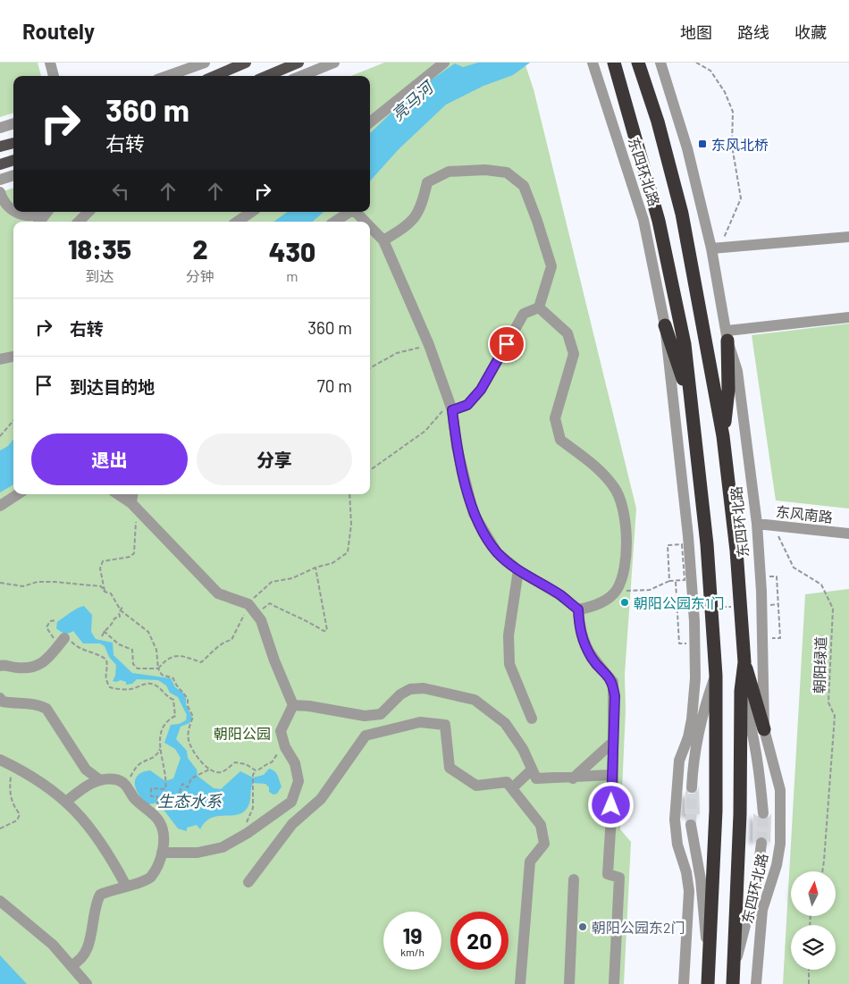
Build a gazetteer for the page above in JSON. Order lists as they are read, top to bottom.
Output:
{
  "streets": {
    "highway": ["东四环北路"],
    "street": ["东风南路"],
    "path": ["朝阳绿道"]
  },
  "crossings": [
    ["东四环北路", "东风南路"],
    ["东风南路", "朝阳绿道"]
  ],
  "water": ["亮马河", "生态水系"],
  "parks": ["朝阳公园"],
  "places": {
    "transit": ["东风北桥"],
    "other": ["朝阳公园东1门", "朝阳公园东2门"]
  },
  "north": "top",
  "page": {
    "header": "Routely",
    "nav": ["地图", "路线", "收藏"],
    "turn": ["360 m", "右转"],
    "eta": [
      "18:35",
      "到达",
      "2",
      "分钟",
      "430",
      "m"
    ],
    "list": [
      {
        "name": "右转",
        "value": "360 m"
      },
      {
        "name": "到达目的地",
        "value": "70 m"
      }
    ],
    "buttons": ["退出", "分享"],
    "speed": "19 km/h",
    "limit": "20"
  }
}
